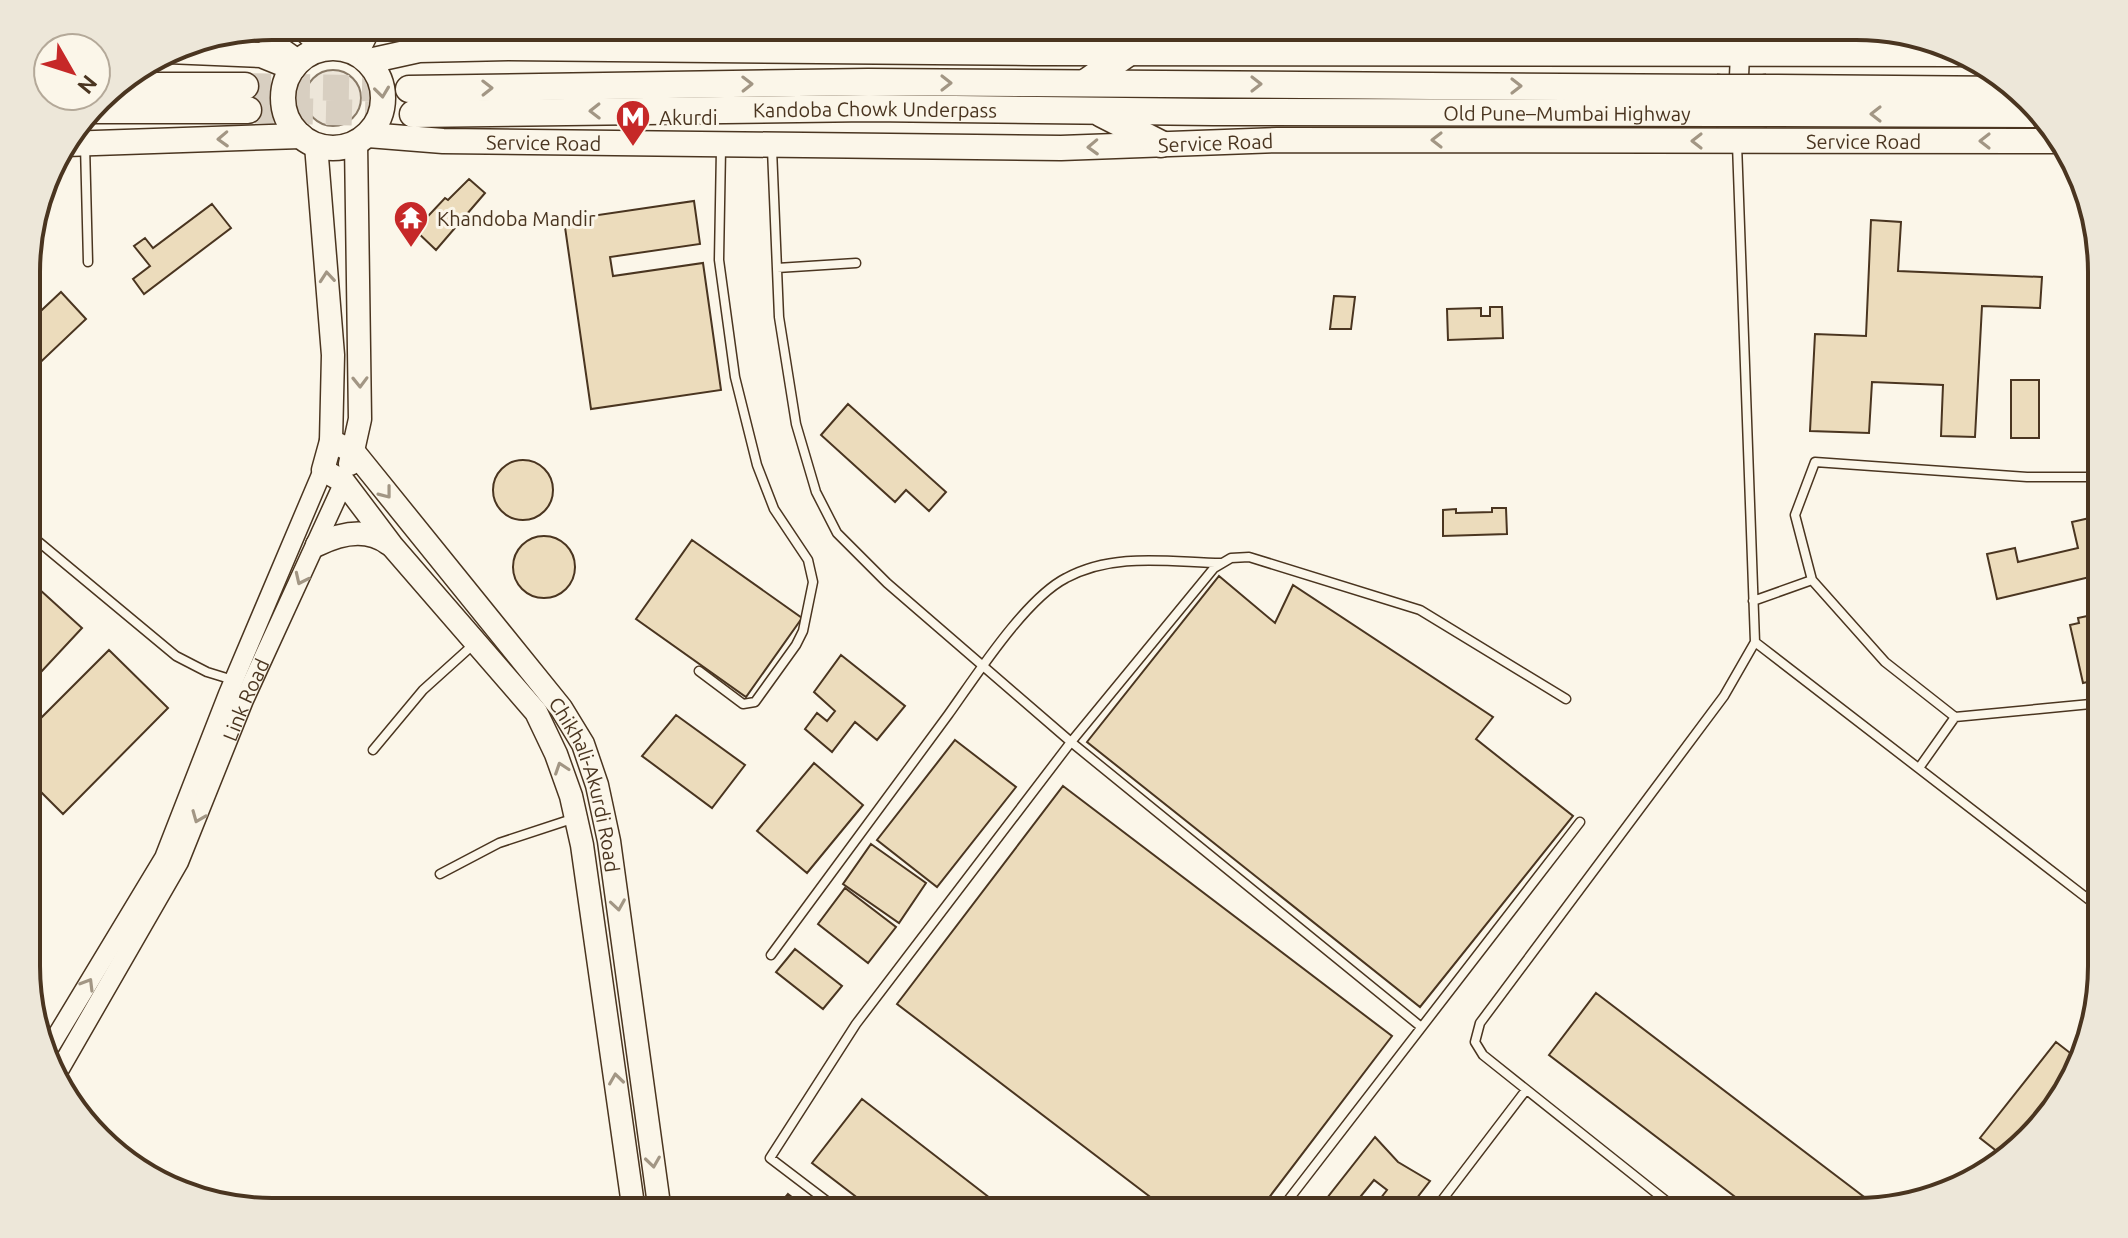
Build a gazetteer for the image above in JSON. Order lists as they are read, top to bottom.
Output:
{
  "streets": {
    "highway": ["Kandoba Chowk Underpass", "Old Pune–Mumbai Highway"],
    "main road": ["Service Road", "Link Road", "Chikhali-Akurdi Road"]
  },
  "crossings": [
    ["Kandoba Chowk Underpass", "Old Pune–Mumbai Highway"],
    ["Service Road", "Link Road"],
    ["Link Road", "Chikhali-Akurdi Road"]
  ],
  "places": {
    "metro station": ["Akurdi"],
    "temple": ["Khandoba Mandir"]
  },
  "north": "bottom right"
}
